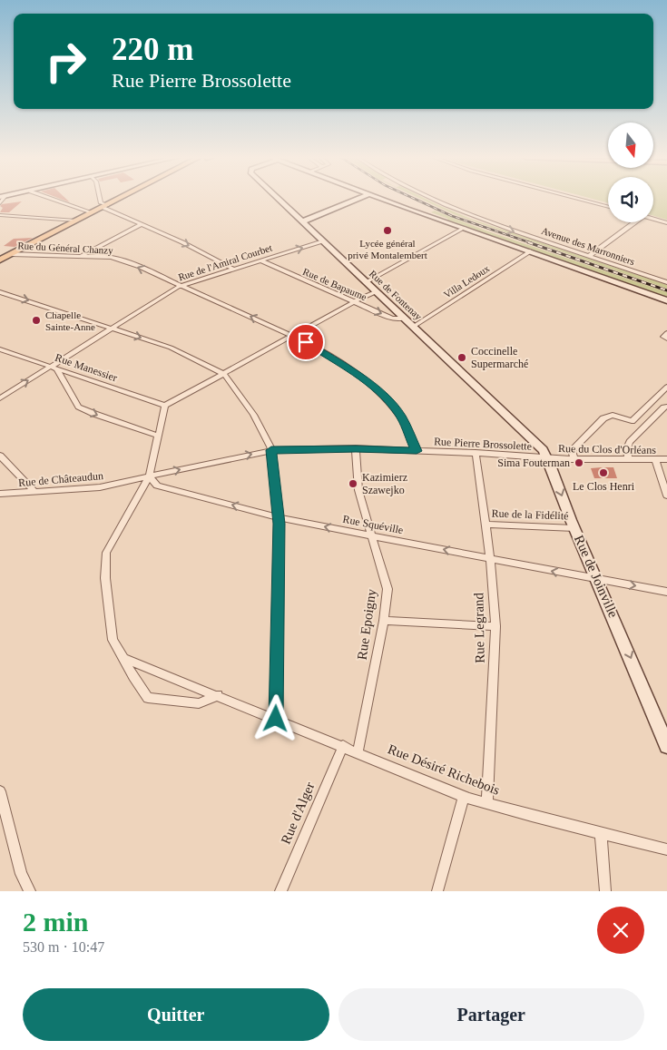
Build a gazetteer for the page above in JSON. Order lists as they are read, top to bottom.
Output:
{
  "streets": {
    "street": [
      "Avenue des Marronniers",
      "Rue du Général Chanzy",
      "Rue de l'Amiral Courbet",
      "Villa Ledoux",
      "Rue de Bapaume",
      "Rue de Fontenay",
      "Rue Manessier",
      "Rue Pierre Brossolette",
      "Rue du Clos d'Orléans",
      "Rue de Châteaudun",
      "Rue de la Fidélité",
      "Rue Squéville",
      "Rue de Joinville",
      "Rue Epoigny",
      "Rue Legrand",
      "Rue Désiré Richebois",
      "Rue d'Alger"
    ]
  },
  "crossings": [
    ["Rue du Général Chanzy", "Rue de l'Amiral Courbet"],
    ["Rue du Général Chanzy", "Rue Pierre Brossolette"],
    ["Rue de l'Amiral Courbet", "Rue de Bapaume"],
    ["Rue de l'Amiral Courbet", "Rue de Fontenay"],
    ["Rue de l'Amiral Courbet", "Rue Manessier"],
    ["Villa Ledoux", "Rue de Fontenay"],
    ["Rue de Bapaume", "Rue de Fontenay"],
    ["Rue de Fontenay", "Rue de Joinville"],
    ["Rue Pierre Brossolette", "Rue du Clos d'Orléans"],
    ["Rue Pierre Brossolette", "Rue de Châteaudun"],
    ["Rue Pierre Brossolette", "Rue Squéville"],
    ["Rue Pierre Brossolette", "Rue de Joinville"],
    ["Rue Pierre Brossolette", "Rue Epoigny"],
    ["Rue Pierre Brossolette", "Rue Legrand"],
    ["Rue du Clos d'Orléans", "Rue de Joinville"],
    ["Rue de Châteaudun", "Rue Squéville"],
    ["Rue de la Fidélité", "Rue de Joinville"],
    ["Rue de la Fidélité", "Rue Legrand"],
    ["Rue Squéville", "Rue de Joinville"],
    ["Rue Squéville", "Rue Epoigny"],
    ["Rue Squéville", "Rue Legrand"],
    ["Rue Epoigny", "Rue Désiré Richebois"],
    ["Rue Legrand", "Rue Désiré Richebois"],
    ["Rue Désiré Richebois", "Rue d'Alger"]
  ],
  "one_way": ["Rue de Joinville"],
  "places": [
    "Lycée général privé Montalembert",
    "Chapelle Sainte-Anne",
    "Coccinelle Supermarché",
    "Sima Fouterman",
    "Le Clos Henri",
    "Kazimierz Szawejko"
  ],
  "north": "bottom",
  "page": {
    "turn": ["220 m", "Rue Pierre Brossolette"],
    "heading": ["2 min", "530 m · 10:47"],
    "buttons": ["Quitter", "Partager"]
  }
}
